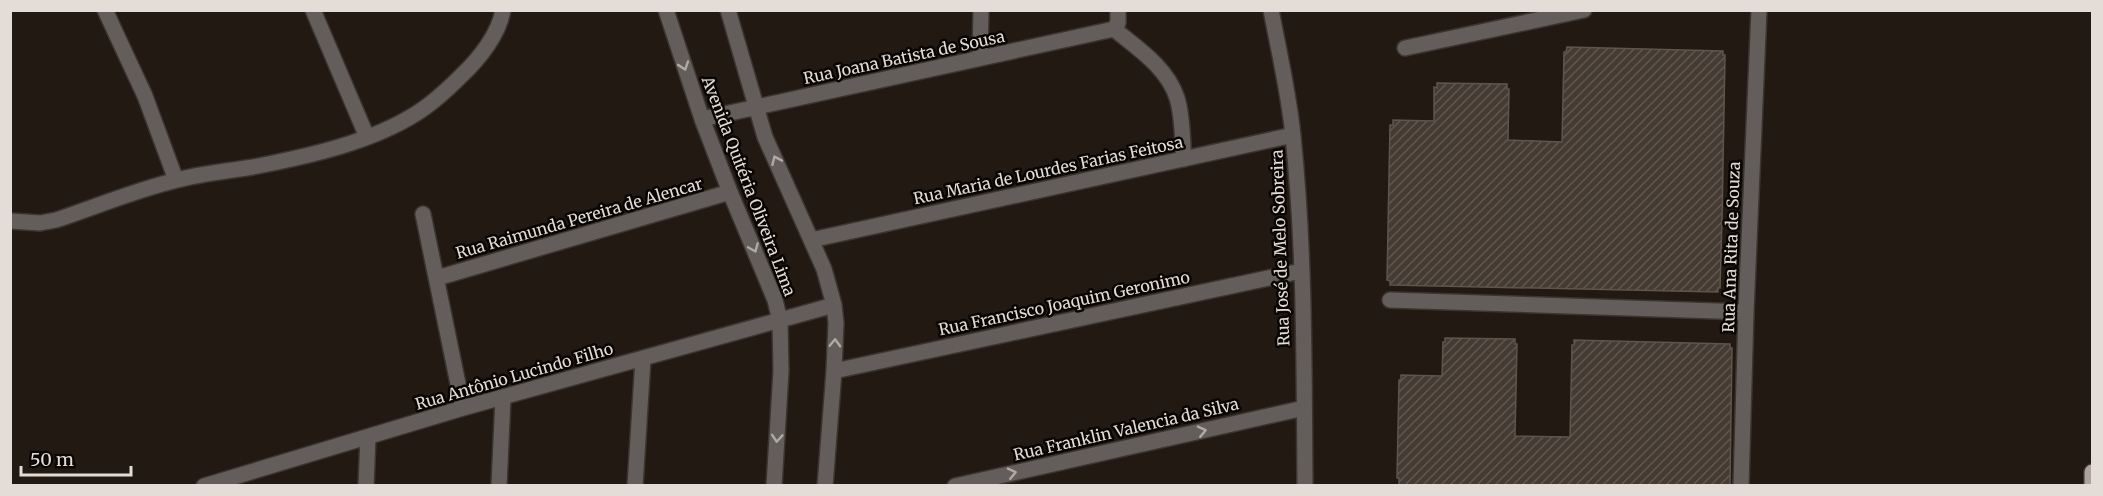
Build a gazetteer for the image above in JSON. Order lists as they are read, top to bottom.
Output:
{
  "streets": {
    "street": [
      "Rua Joana Batista de Sousa",
      "Rua Maria de Lourdes Farias Feitosa",
      "Avenida Quitéria Oliveira Lima",
      "Rua Raimunda Pereira de Alencar",
      "Rua Ana Rita de Souza",
      "Rua José de Melo Sobreira",
      "Rua Francisco Joaquim Geronimo",
      "Rua Antônio Lucindo Filho",
      "Rua Franklin Valencia da Silva"
    ]
  },
  "crossings": [
    ["Rua Joana Batista de Sousa", "Avenida Quitéria Oliveira Lima"],
    ["Rua Maria de Lourdes Farias Feitosa", "Avenida Quitéria Oliveira Lima"],
    ["Rua Maria de Lourdes Farias Feitosa", "Rua José de Melo Sobreira"],
    ["Avenida Quitéria Oliveira Lima", "Rua Raimunda Pereira de Alencar"],
    ["Avenida Quitéria Oliveira Lima", "Rua Francisco Joaquim Geronimo"],
    ["Avenida Quitéria Oliveira Lima", "Rua Antônio Lucindo Filho"],
    ["Rua José de Melo Sobreira", "Rua Francisco Joaquim Geronimo"],
    ["Rua José de Melo Sobreira", "Rua Franklin Valencia da Silva"]
  ],
  "one_way": ["Rua Franklin Valencia da Silva"],
  "scale_bar": "50 m"
}
